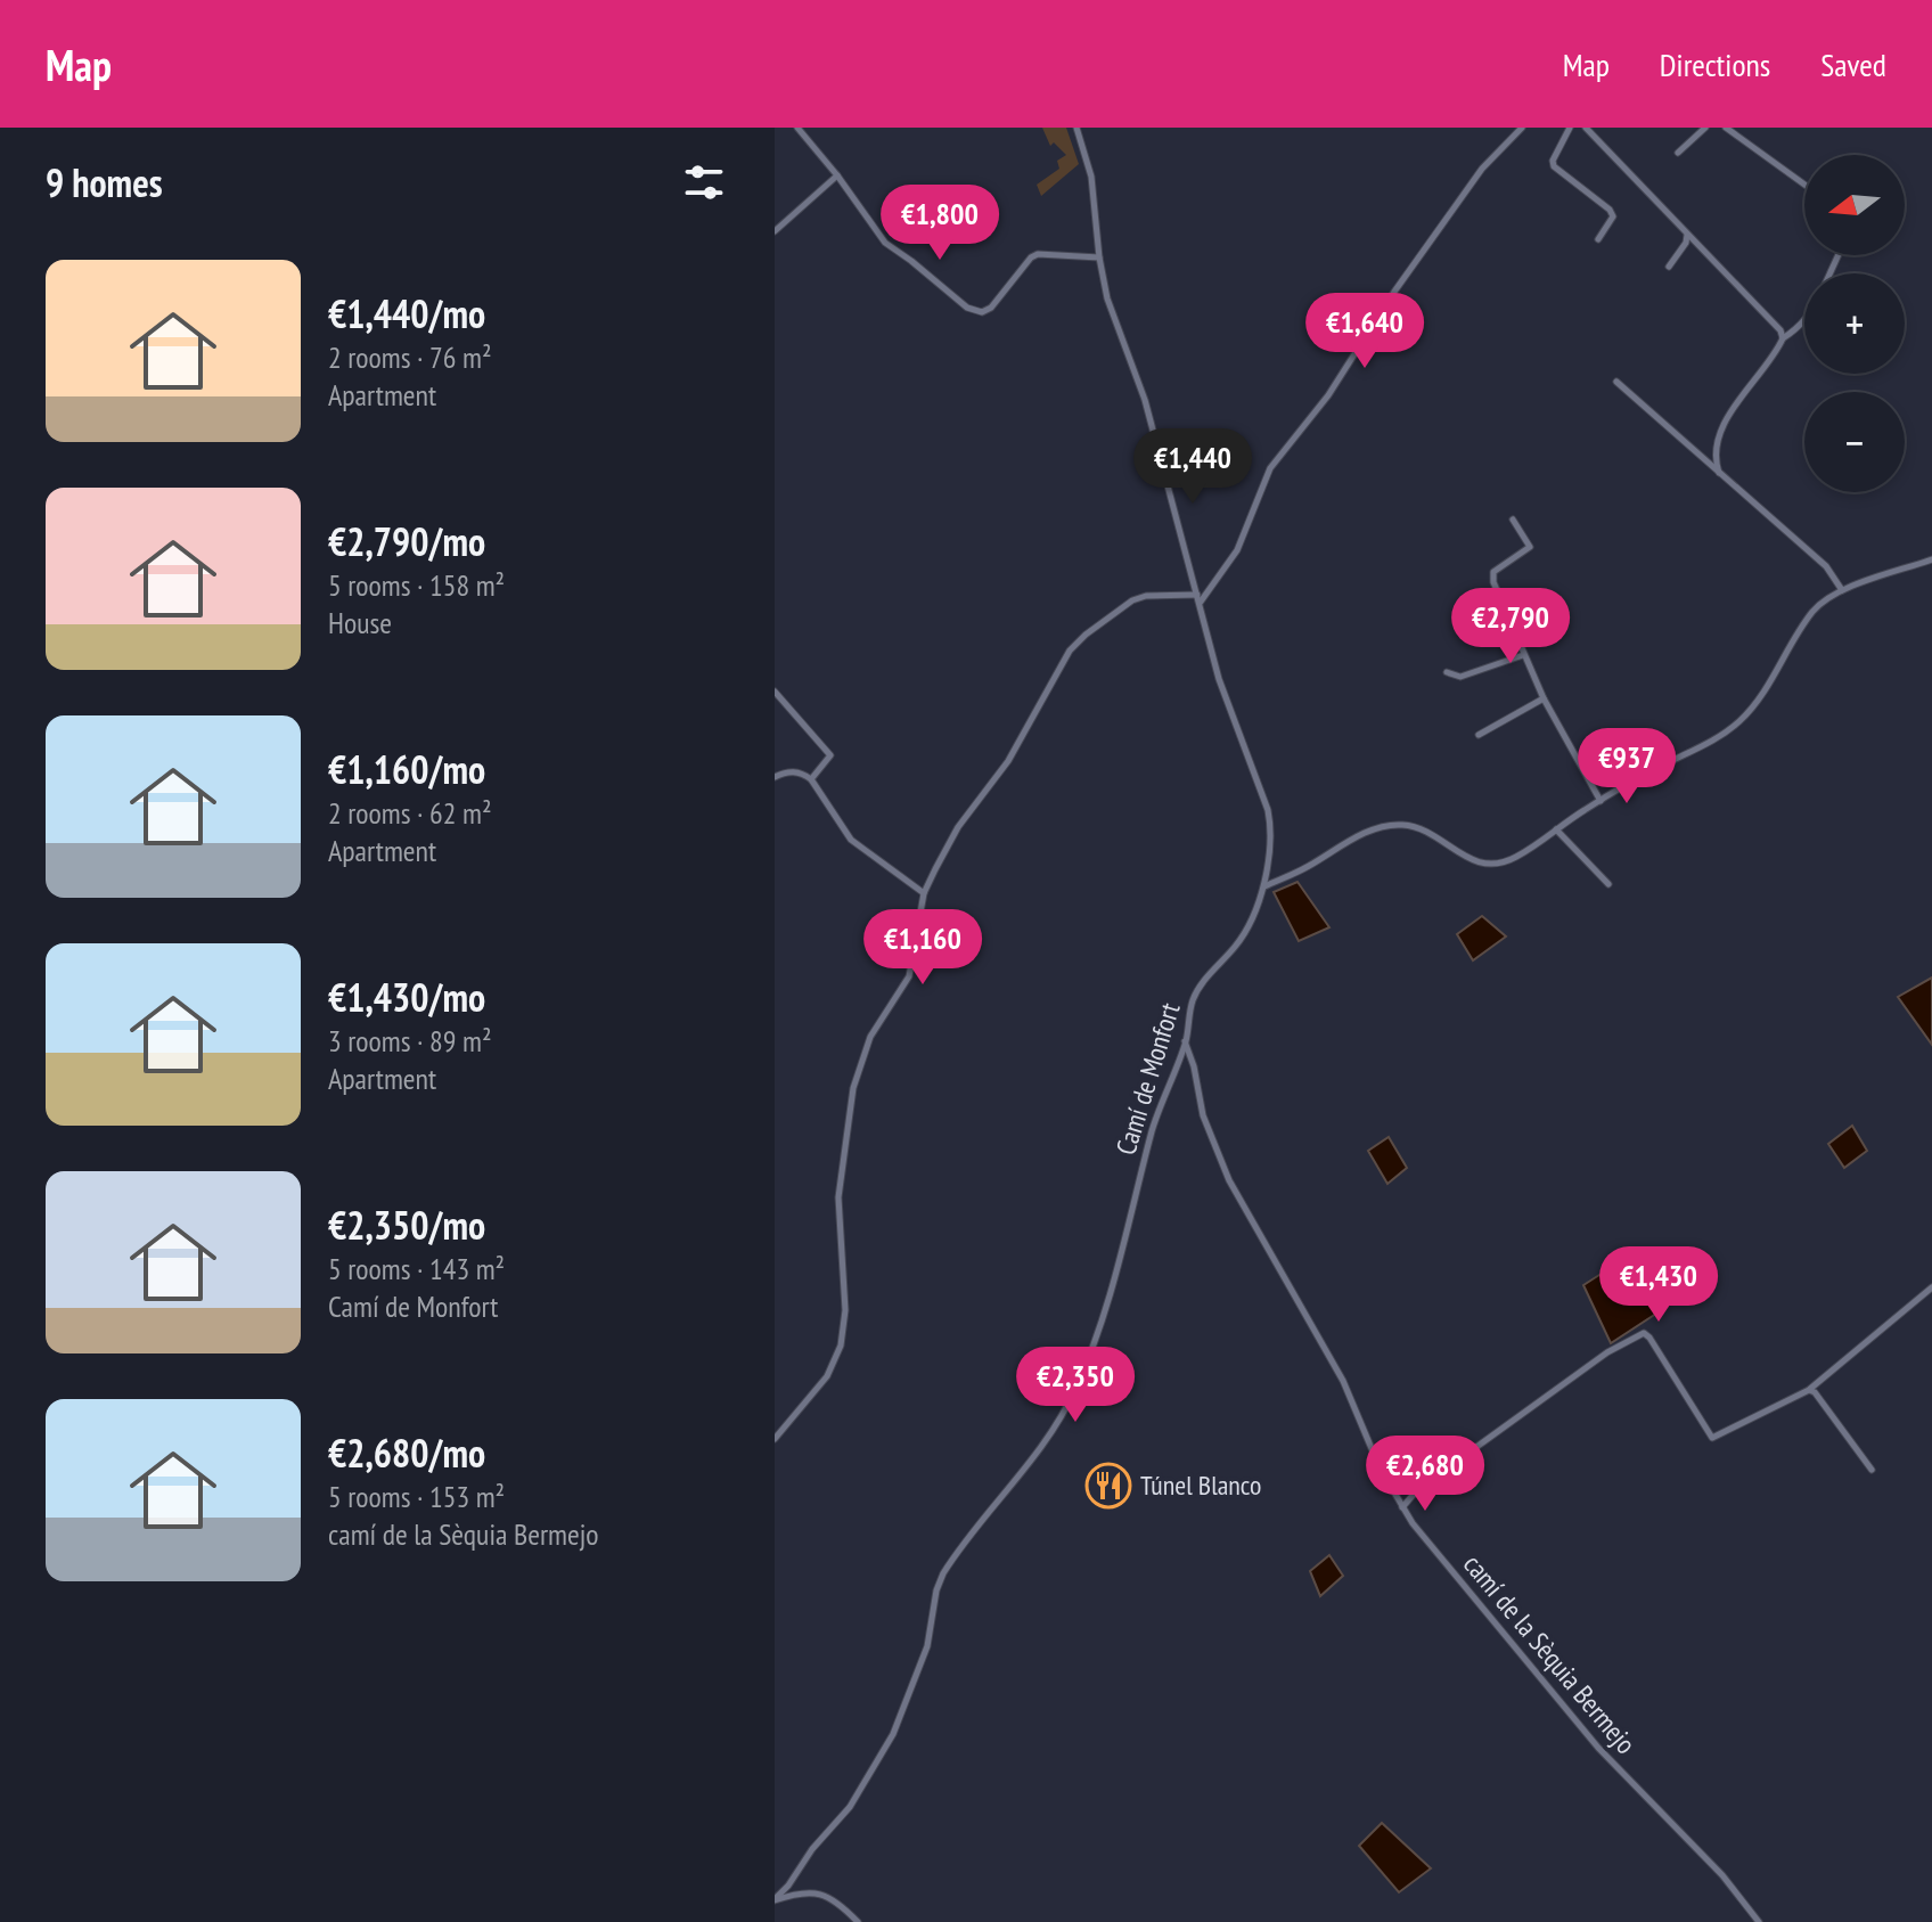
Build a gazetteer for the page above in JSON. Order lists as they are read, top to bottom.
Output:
{
  "streets": {
    "street": ["Camí de Monfort", "camí de la Sèquia Bermejo"]
  },
  "crossings": [
    ["Camí de Monfort", "camí de la Sèquia Bermejo"]
  ],
  "places": {
    "restaurant": ["Túnel Blanco"]
  },
  "north": "left",
  "page": {
    "header": "Map",
    "nav": ["Map", "Directions", "Saved"],
    "heading": "9 homes",
    "map_buttons": ["+", "−"],
    "price": [
      "€1,800",
      "€1,640",
      "€1,440",
      "€2,790",
      "€937",
      "€1,160",
      "€1,430",
      "€2,350",
      "€2,680"
    ],
    "list": [
      {
        "name": "€1,440/mo",
        "note": "2 rooms · 76 m² · Apartment"
      },
      {
        "name": "€2,790/mo",
        "note": "5 rooms · 158 m² · House"
      },
      {
        "name": "€1,160/mo",
        "note": "2 rooms · 62 m² · Apartment"
      },
      {
        "name": "€1,430/mo",
        "note": "3 rooms · 89 m² · Apartment"
      },
      {
        "name": "€2,350/mo",
        "note": "5 rooms · 143 m² · Camí de Monfort"
      },
      {
        "name": "€2,680/mo",
        "note": "5 rooms · 153 m² · camí de la Sèquia Bermejo"
      }
    ]
  }
}
